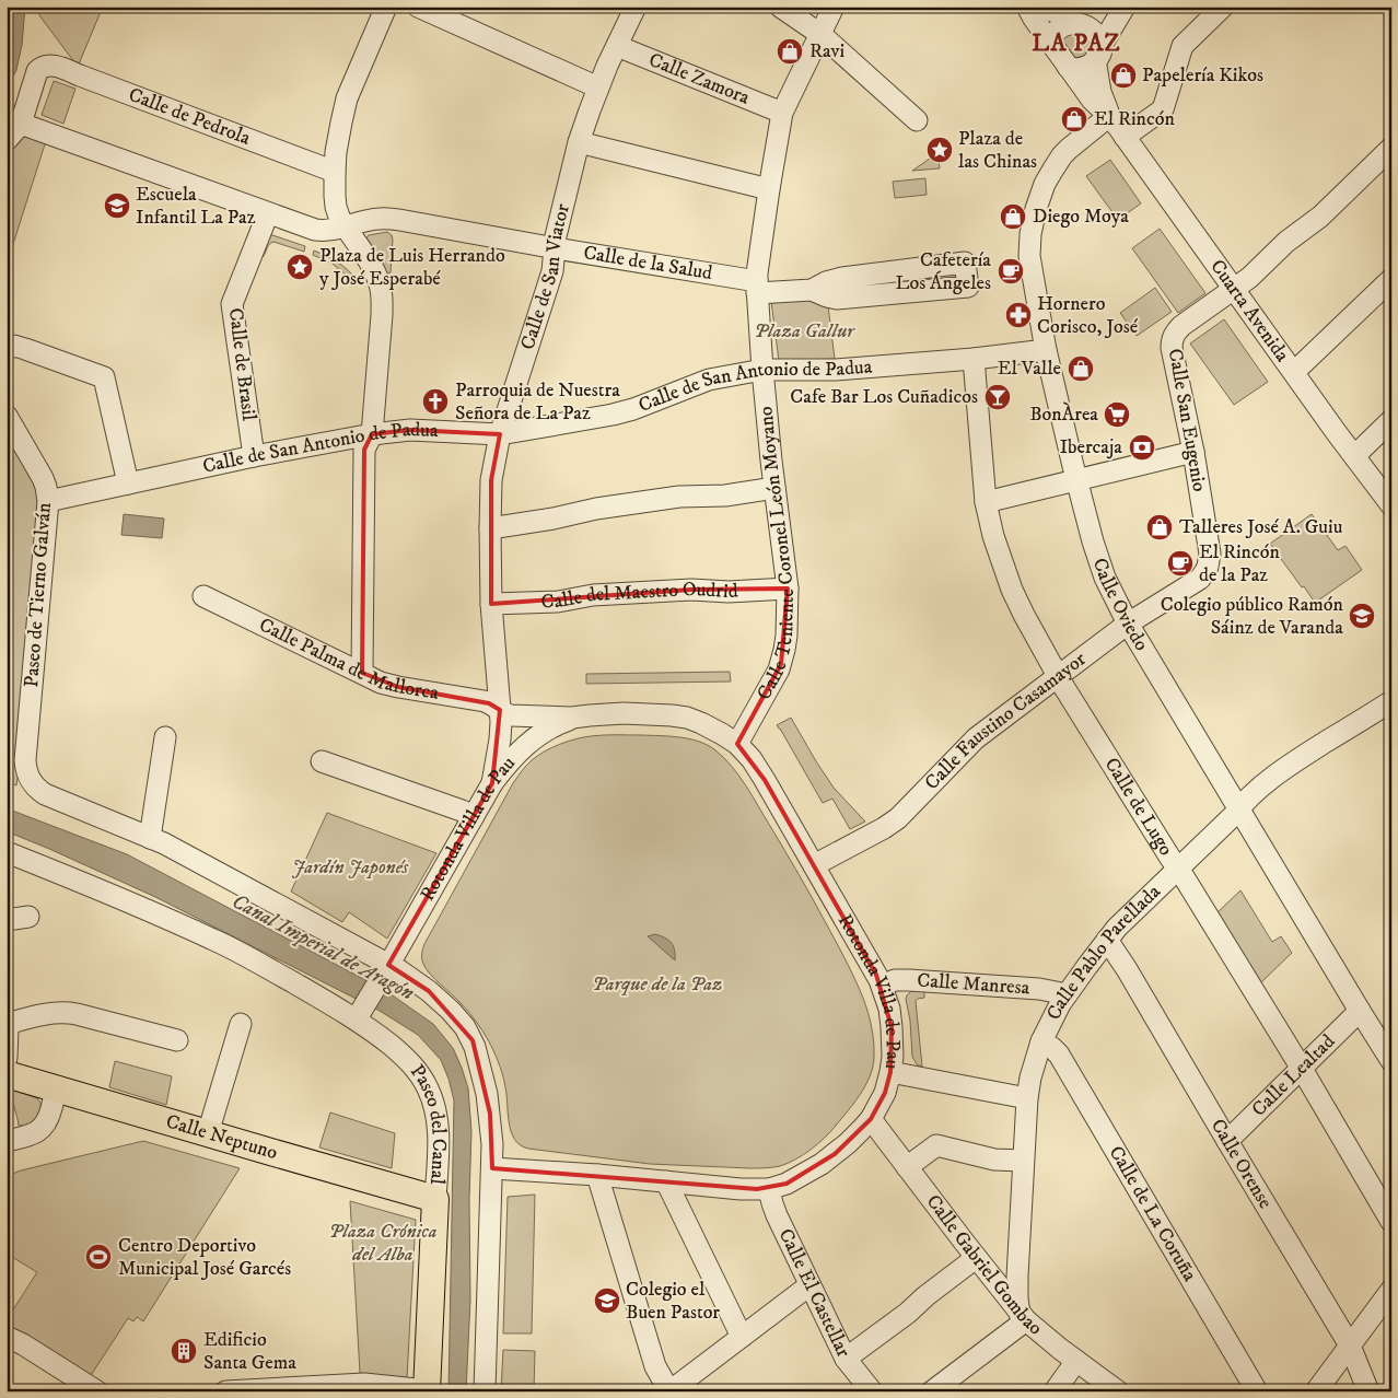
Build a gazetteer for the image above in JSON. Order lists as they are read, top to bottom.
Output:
{
  "streets": {
    "main road": ["Paseo del Canal", "Calle Neptuno"],
    "street": [
      "Calle Zamora",
      "Calle de Pedrola",
      "Calle de la Salud",
      "Calle de San Viator",
      "Cuarta Avenida",
      "Calle de Brasil",
      "Calle de San Antonio de Padua",
      "Calle San Eugenio",
      "Calle Teniente Coronel León Moyano",
      "Paseo de Tierno Galván",
      "Calle del Maestro Oudrid",
      "Calle Oviedo",
      "Calle Palma de Mallorca",
      "Calle Faustino Casamayor",
      "Calle de Lugo",
      "Rotonda Villa de Pau",
      "Calle Pablo Parellada",
      "Calle Manresa",
      "Calle Lealtad",
      "Calle Orense",
      "Calle de La Coruña",
      "Calle Gabriel Gombao",
      "Calle El Castellar"
    ]
  },
  "crossings": [
    ["Calle Zamora", "Calle de San Viator"],
    ["Calle Zamora", "Calle Teniente Coronel León Moyano"],
    ["Calle de Pedrola", "Calle de la Salud"],
    ["Calle de la Salud", "Calle de San Viator"],
    ["Calle de la Salud", "Calle de Brasil"],
    ["Calle de la Salud", "Calle Teniente Coronel León Moyano"],
    ["Calle de San Viator", "Calle de San Antonio de Padua"],
    ["Calle de San Viator", "Calle del Maestro Oudrid"],
    ["Calle de San Viator", "Calle Palma de Mallorca"],
    ["Calle de San Viator", "Rotonda Villa de Pau"],
    ["Cuarta Avenida", "Calle San Eugenio"],
    ["Cuarta Avenida", "Calle Oviedo"],
    ["Calle de Brasil", "Calle de San Antonio de Padua"],
    ["Calle de San Antonio de Padua", "Calle Teniente Coronel León Moyano"],
    ["Calle de San Antonio de Padua", "Paseo de Tierno Galván"],
    ["Calle de San Antonio de Padua", "Calle Oviedo"],
    ["Calle de San Antonio de Padua", "Calle de Lugo"],
    ["Calle San Eugenio", "Calle Faustino Casamayor"],
    ["Calle Teniente Coronel León Moyano", "Calle del Maestro Oudrid"],
    ["Calle Teniente Coronel León Moyano", "Rotonda Villa de Pau"],
    ["Paseo de Tierno Galván", "Rotonda Villa de Pau"],
    ["Calle Oviedo", "Calle Faustino Casamayor"],
    ["Calle Oviedo", "Calle Pablo Parellada"],
    ["Calle Oviedo", "Calle Lealtad"],
    ["Calle Palma de Mallorca", "Rotonda Villa de Pau"],
    ["Calle Faustino Casamayor", "Calle de Lugo"],
    ["Calle Faustino Casamayor", "Rotonda Villa de Pau"],
    ["Calle de Lugo", "Calle Pablo Parellada"],
    ["Calle de Lugo", "Calle Lealtad"],
    ["Rotonda Villa de Pau", "Calle Manresa"],
    ["Rotonda Villa de Pau", "Paseo del Canal"],
    ["Rotonda Villa de Pau", "Calle Gabriel Gombao"],
    ["Rotonda Villa de Pau", "Calle El Castellar"],
    ["Calle Pablo Parellada", "Calle Manresa"],
    ["Calle Pablo Parellada", "Calle Orense"],
    ["Calle Pablo Parellada", "Calle de La Coruña"],
    ["Calle Pablo Parellada", "Calle Gabriel Gombao"],
    ["Calle Lealtad", "Calle Orense"],
    ["Paseo del Canal", "Calle Neptuno"]
  ],
  "districts": ["LA PAZ"],
  "water": ["Canal Imperial de Aragón"],
  "parks": [
    "Plaza Gallur",
    "Jardín Japonés",
    "Parque de la Paz",
    "Plaza Crónica del Alba"
  ],
  "places": {
    "shop": [
      "Ravi",
      "Papelería Kikos",
      "El Rincón",
      "Diego Moya",
      "El Valle",
      "Talleres José A. Guiu"
    ],
    "place": ["Plaza de las Chinas", "Plaza de Luis Herrando y José Esperabé"],
    "school or university": ["Escuela Infantil La Paz", "Colegio público Ramón Sáinz de Varanda", "Colegio el Buen Pastor"],
    "cafe": ["Cafetería Los Ángeles", "El Rincón de la Paz"],
    "pharmacy": ["Hornero Corisco, José"],
    "bar": ["Cafe Bar Los Cuñadicos"],
    "church": ["Parroquia de Nuestra Señora de La Paz"],
    "supermarket": ["BonÀrea"],
    "bank": ["Ibercaja"],
    "sports": ["Centro Deportivo Municipal José Garcés"],
    "building": ["Edificio Santa Gema"]
  }
}
